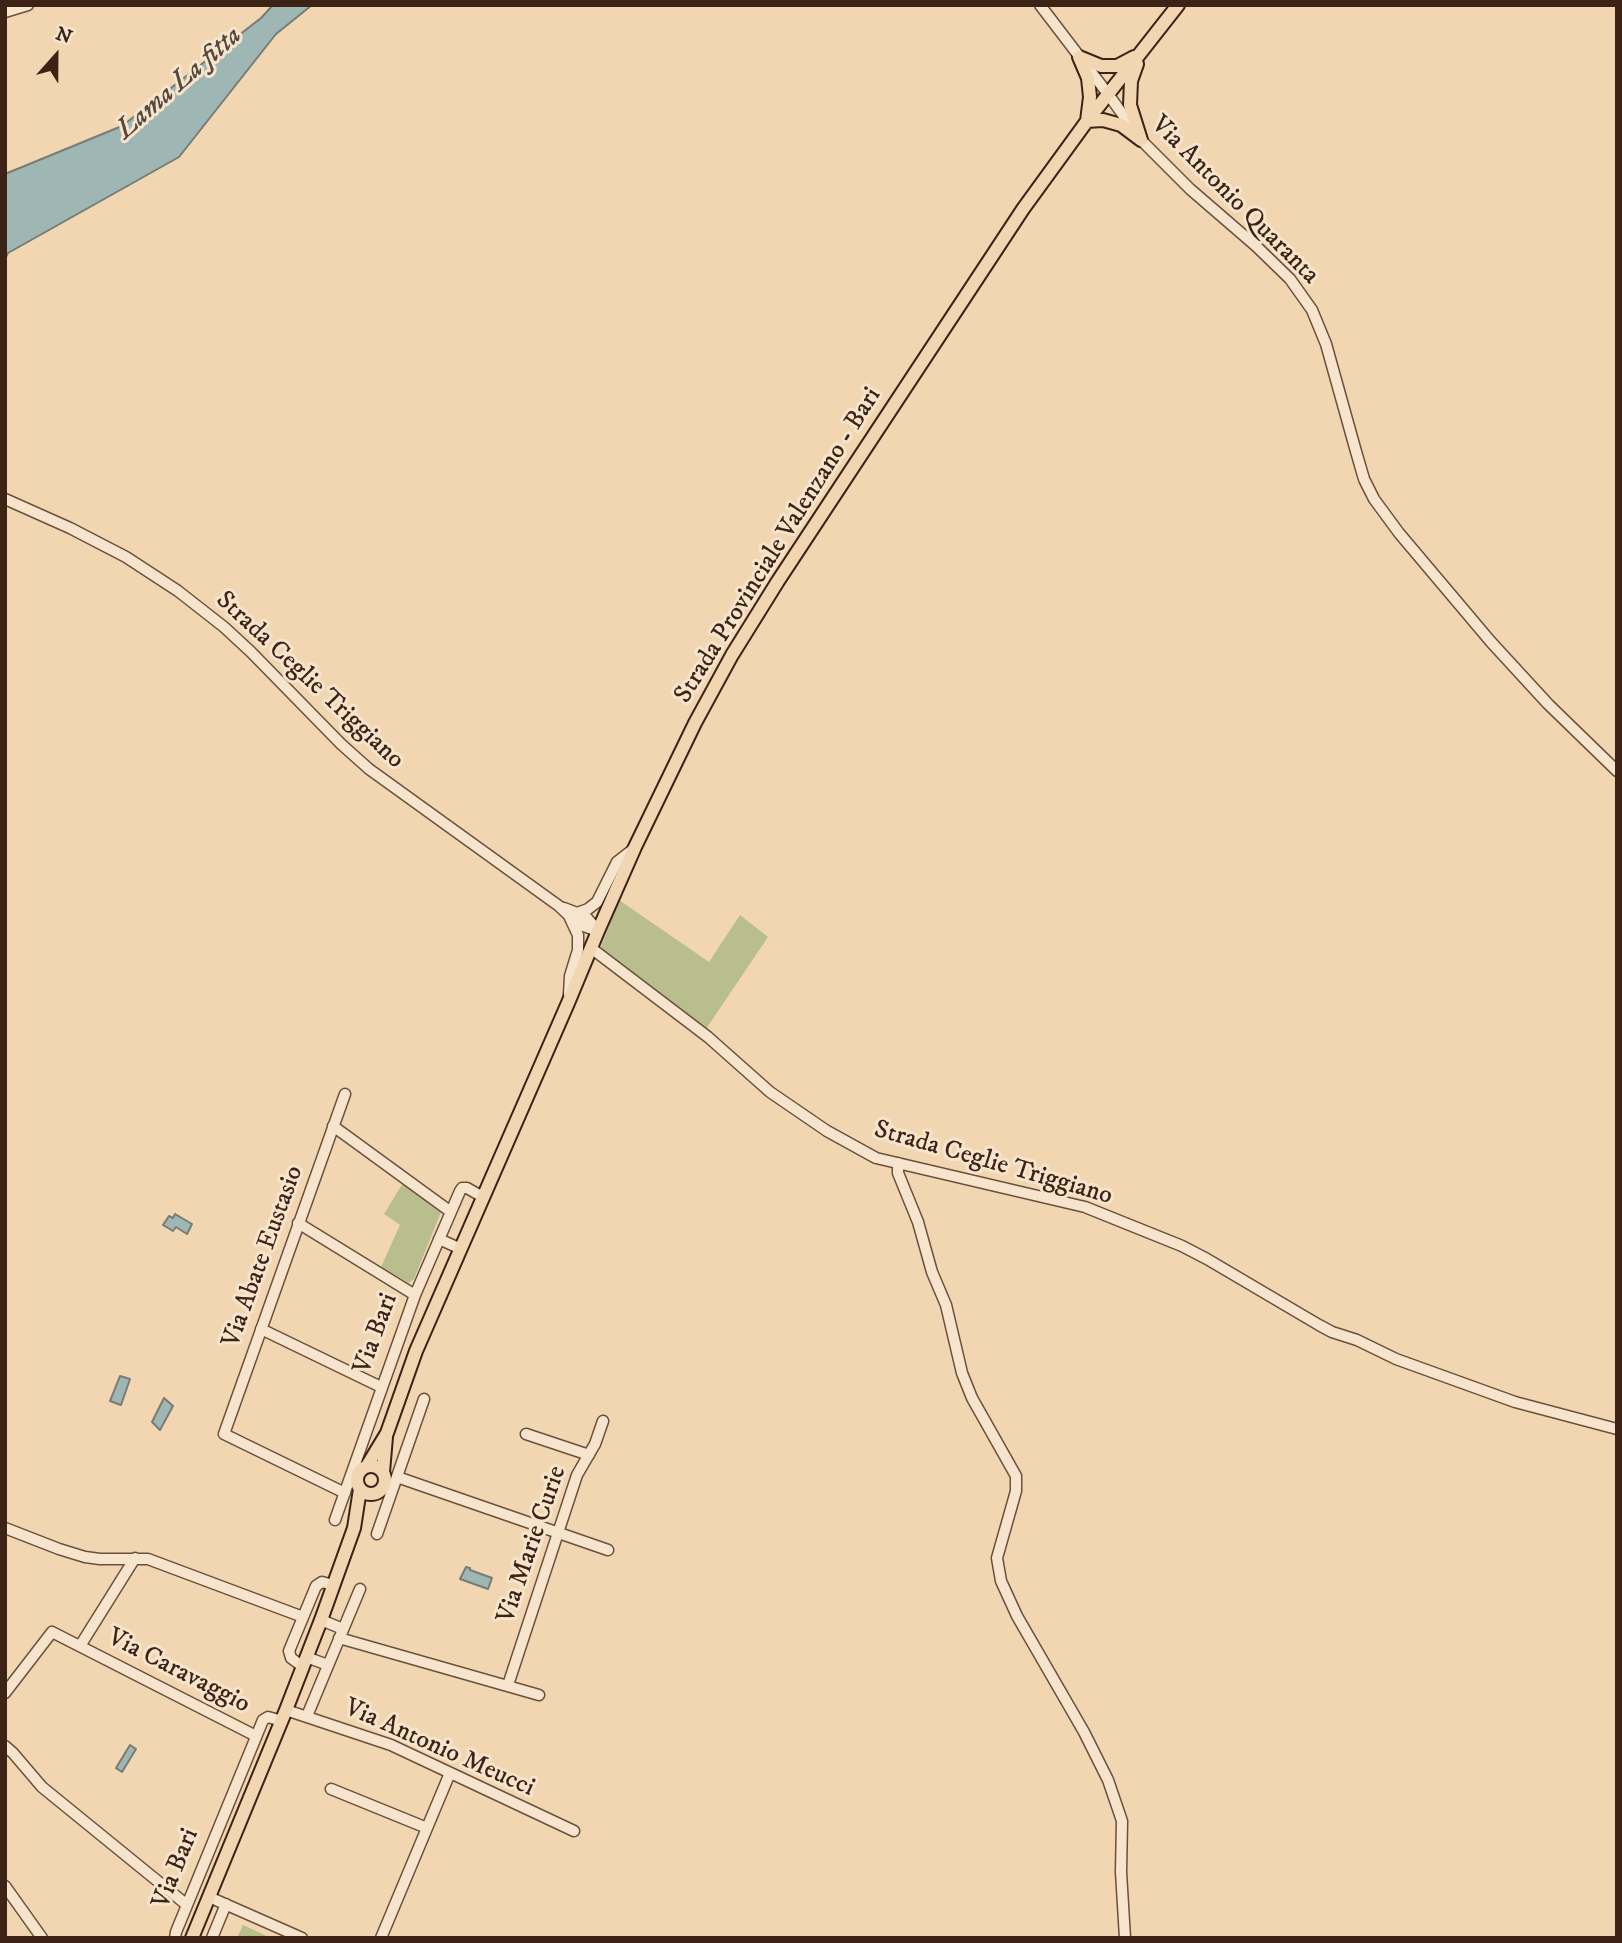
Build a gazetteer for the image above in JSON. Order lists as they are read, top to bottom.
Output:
{
  "streets": {
    "main road": ["Strada Provinciale Valenzano - Bari", "Via Bari"],
    "street": [
      "Via Antonio Quaranta",
      "Strada Ceglie Triggiano",
      "Via Abate Eustasio",
      "Via Marie Curie",
      "Via Caravaggio",
      "Via Antonio Meucci"
    ]
  },
  "crossings": [
    ["Via Antonio Quaranta", "Strada Provinciale Valenzano - Bari"],
    ["Strada Provinciale Valenzano - Bari", "Strada Ceglie Triggiano"],
    ["Strada Provinciale Valenzano - Bari", "Via Bari"],
    ["Via Abate Eustasio", "Via Bari"],
    ["Via Bari", "Via Caravaggio"],
    ["Via Bari", "Via Antonio Meucci"]
  ],
  "water": ["Lama La fitta"],
  "north": "top"
}
